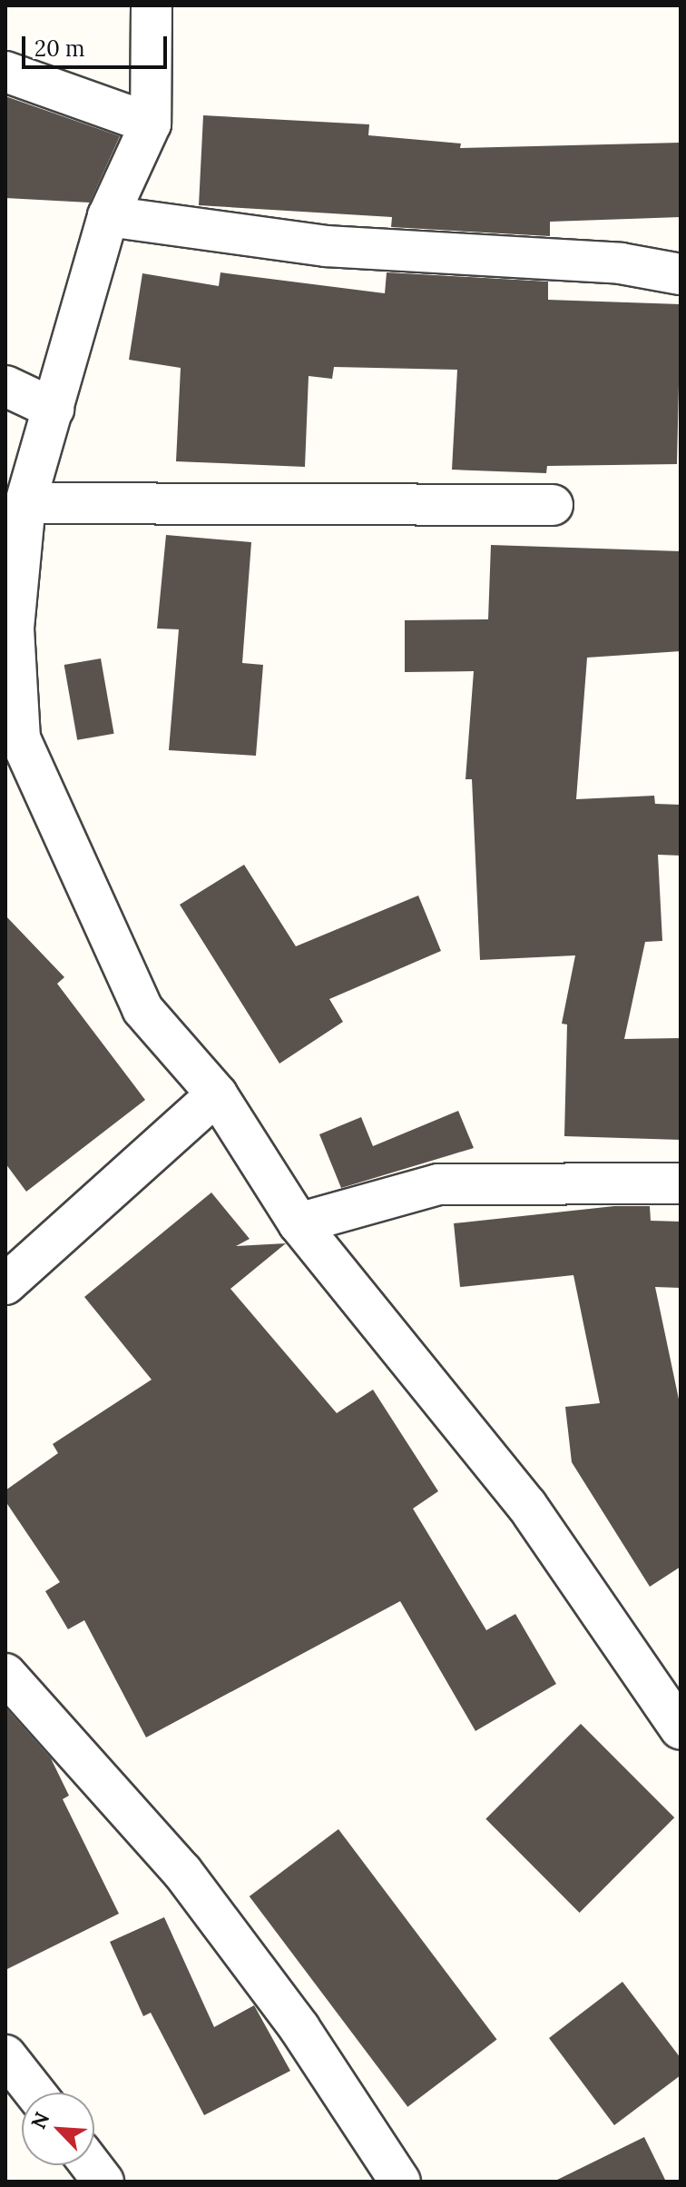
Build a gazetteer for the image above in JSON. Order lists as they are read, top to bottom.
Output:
{
  "scale_bar": "20 m",
  "north": "top left"
}
